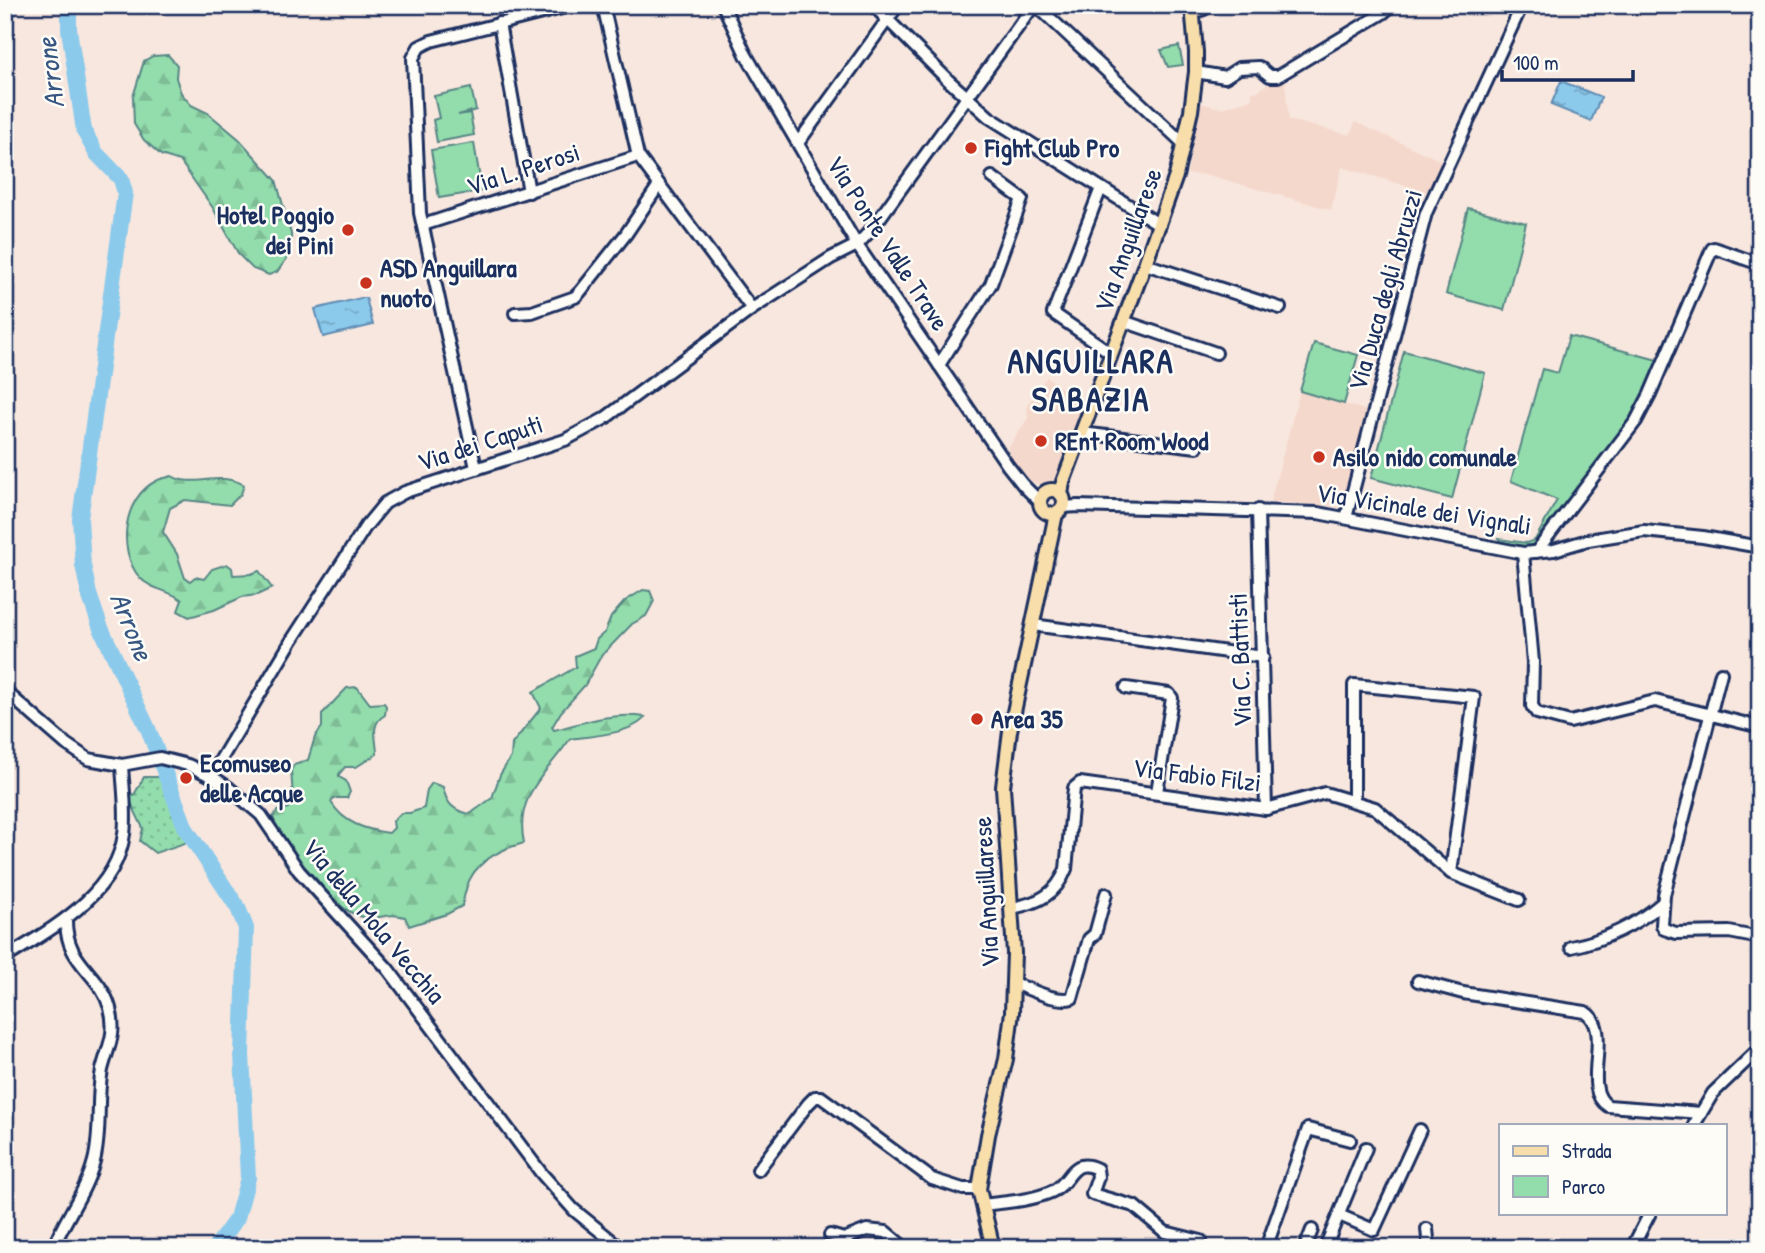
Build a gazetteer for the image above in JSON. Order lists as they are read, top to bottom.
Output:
{
  "streets": {
    "main road": ["Via Anguillarese"],
    "street": [
      "Via L. Perosi",
      "Via Ponte Valle Trave",
      "Via Duca degli Abruzzi",
      "Via dei Caputi",
      "Via Vicinale dei Vignali",
      "Via C. Battisti",
      "Via Fabio Filzi",
      "Via della Mola Vecchia"
    ]
  },
  "crossings": [
    ["Via Anguillarese", "Via Ponte Valle Trave"],
    ["Via Anguillarese", "Via Vicinale dei Vignali"],
    ["Via Anguillarese", "Via Fabio Filzi"],
    ["Via Ponte Valle Trave", "Via dei Caputi"],
    ["Via Ponte Valle Trave", "Via Vicinale dei Vignali"],
    ["Via Duca degli Abruzzi", "Via Vicinale dei Vignali"],
    ["Via dei Caputi", "Via della Mola Vecchia"],
    ["Via Vicinale dei Vignali", "Via C. Battisti"],
    ["Via C. Battisti", "Via Fabio Filzi"]
  ],
  "districts": ["ANGUILLARA SABAZIA"],
  "water": ["Arrone"],
  "places": [
    "Fight Club Pro",
    "Hotel Poggio dei Pini",
    "ASD Anguillara nuoto",
    "REnt Room Wood",
    "Asilo nido comunale",
    "Area 35",
    "Ecomuseo delle Acque"
  ],
  "legend": ["Strada", "Parco"],
  "scale_bar": "100 m"
}
